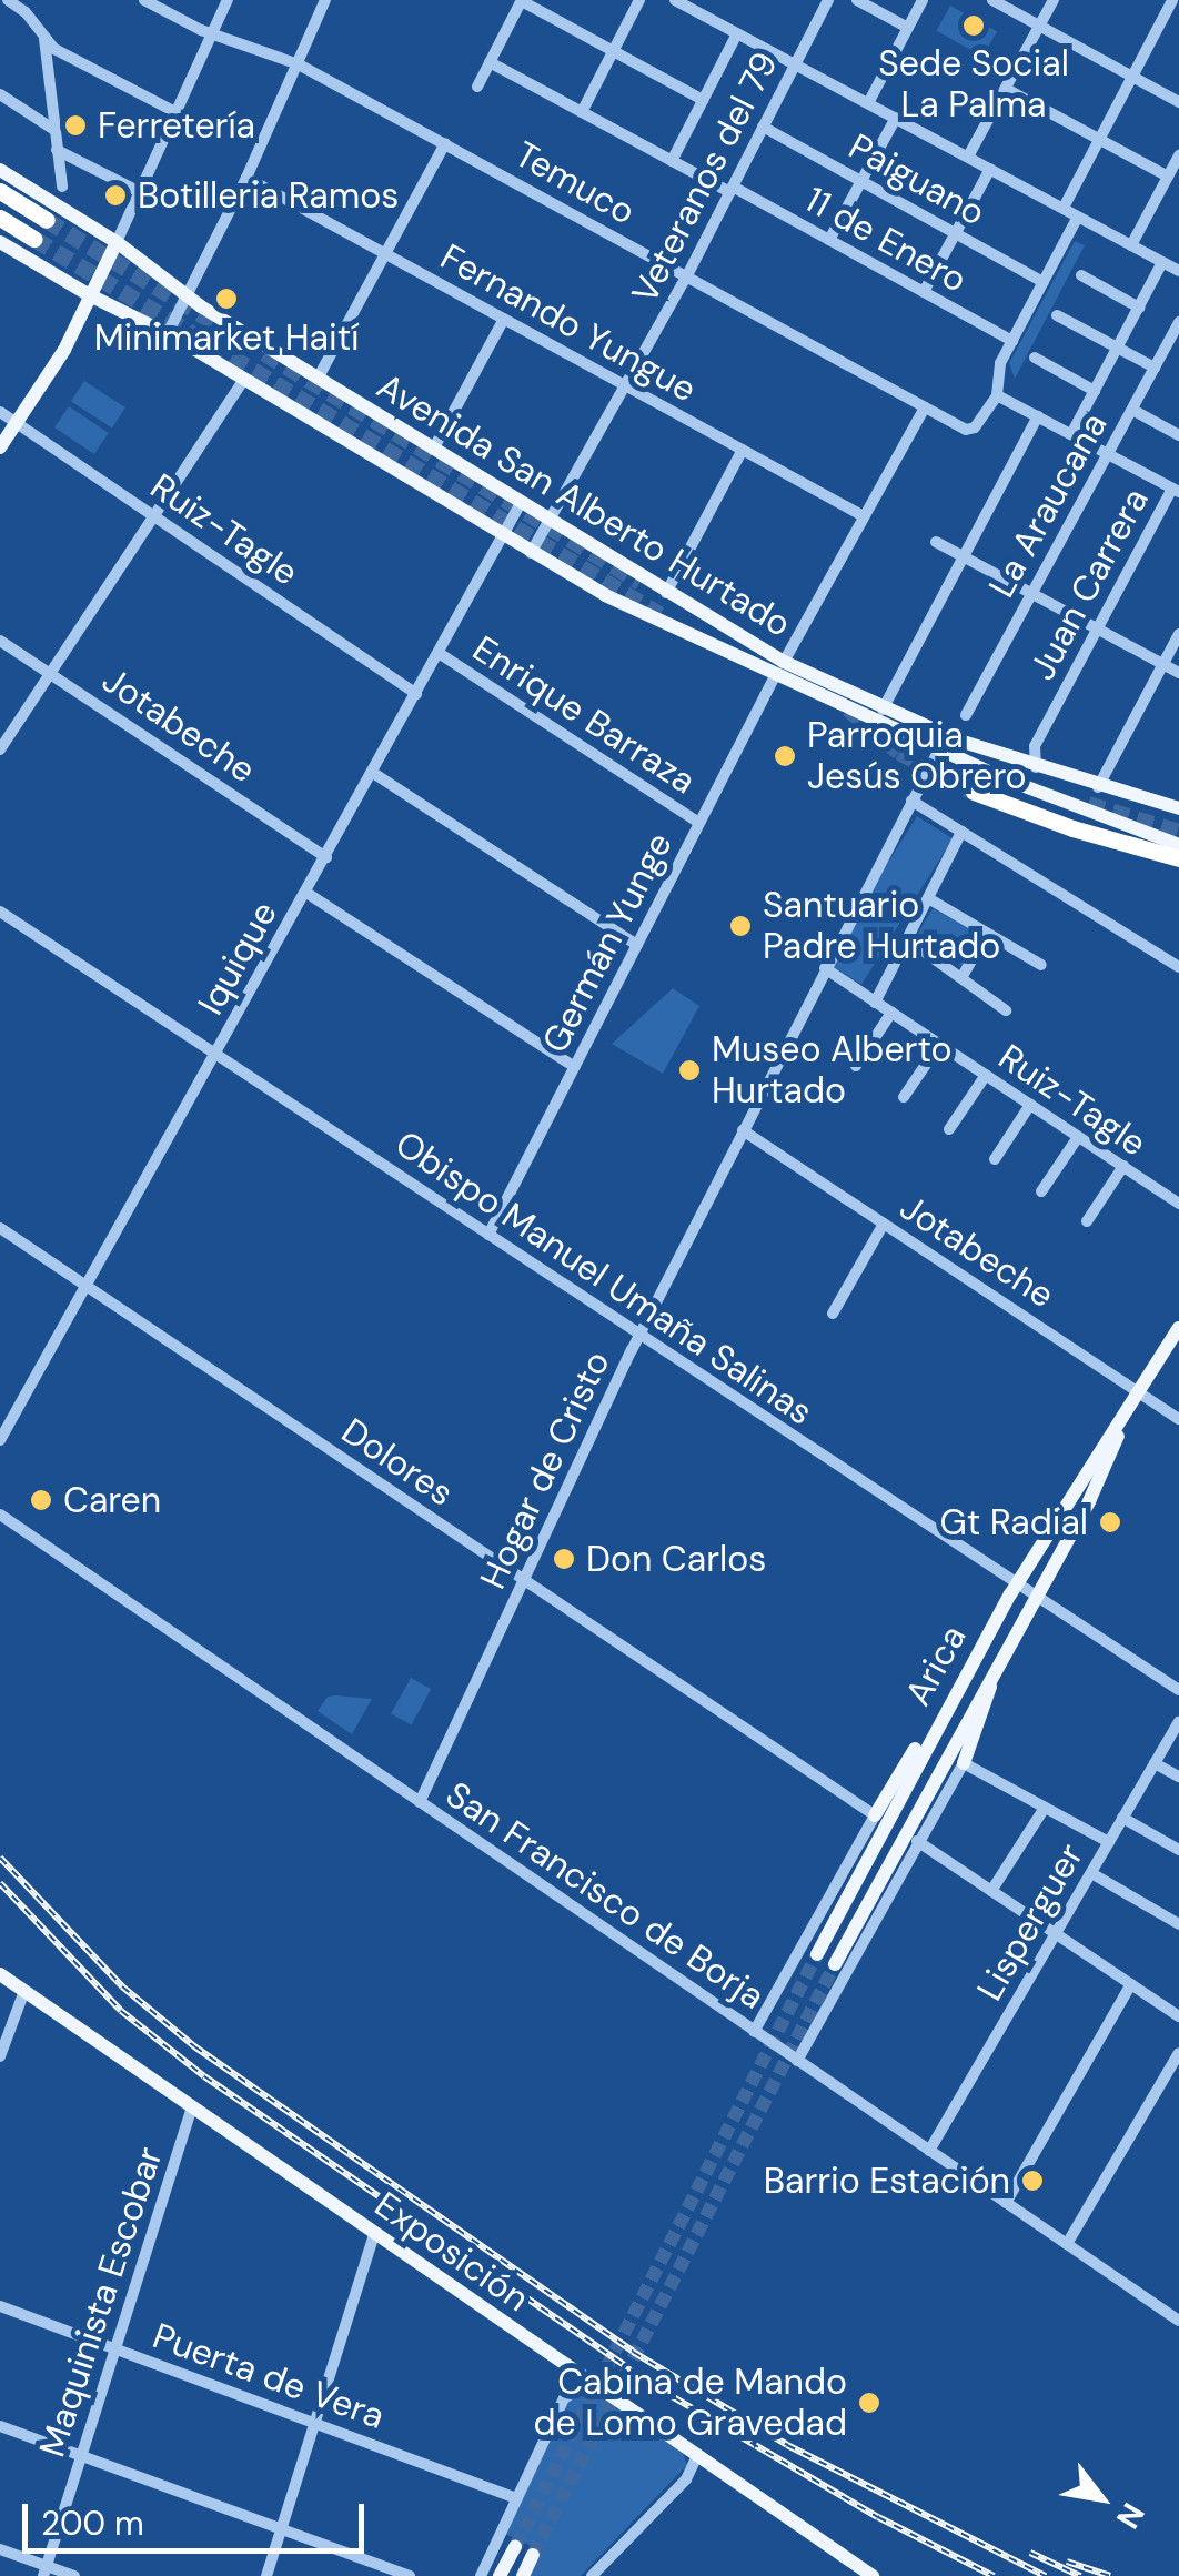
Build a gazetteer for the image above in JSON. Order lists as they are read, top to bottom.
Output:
{
  "streets": {
    "main road": ["Avenida San Alberto Hurtado", "Arica", "Exposición"],
    "street": [
      "Veteranos del 79",
      "Paiguano",
      "Temuco",
      "11 de Enero",
      "Fernando Yungue",
      "La Araucana",
      "Ruiz-Tagle",
      "Juan Carrera",
      "Enrique Barraza",
      "Jotabeche",
      "Germán Yunge",
      "Iquique",
      "Obispo Manuel Umaña Salinas",
      "Dolores",
      "Hogar de Cristo",
      "San Francisco de Borja",
      "Lisperguer",
      "Maquinista Escobar",
      "Puerta de Vera"
    ]
  },
  "crossings": [
    ["Veteranos del 79", "Paiguano"],
    ["Veteranos del 79", "Temuco"],
    ["Veteranos del 79", "11 de Enero"],
    ["Veteranos del 79", "Fernando Yungue"],
    ["Veteranos del 79", "Avenida San Alberto Hurtado"],
    ["Avenida San Alberto Hurtado", "Juan Carrera"],
    ["Avenida San Alberto Hurtado", "Germán Yunge"],
    ["Avenida San Alberto Hurtado", "Iquique"],
    ["Avenida San Alberto Hurtado", "Hogar de Cristo"],
    ["Ruiz-Tagle", "Iquique"],
    ["Ruiz-Tagle", "Hogar de Cristo"],
    ["Enrique Barraza", "Germán Yunge"],
    ["Enrique Barraza", "Iquique"],
    ["Jotabeche", "Iquique"],
    ["Jotabeche", "Hogar de Cristo"],
    ["Jotabeche", "Arica"],
    ["Germán Yunge", "Obispo Manuel Umaña Salinas"],
    ["Iquique", "Obispo Manuel Umaña Salinas"],
    ["Iquique", "Dolores"],
    ["Obispo Manuel Umaña Salinas", "Hogar de Cristo"],
    ["Obispo Manuel Umaña Salinas", "Arica"],
    ["Dolores", "Hogar de Cristo"],
    ["Hogar de Cristo", "San Francisco de Borja"],
    ["San Francisco de Borja", "Lisperguer"],
    ["Exposición", "Maquinista Escobar"],
    ["Maquinista Escobar", "Puerta de Vera"]
  ],
  "places": [
    "Sede Social La Palma",
    "Ferretería",
    "Botilleria Ramos",
    "Minimarket Haití",
    "Parroquia Jesús Obrero",
    "Santuario Padre Hurtado",
    "Museo Alberto Hurtado",
    "Caren",
    "Gt Radial",
    "Don Carlos",
    "Barrio Estación",
    "Cabina de Mando de Lomo Gravedad"
  ],
  "scale_bar": "200 m",
  "north": "bottom right"
}
